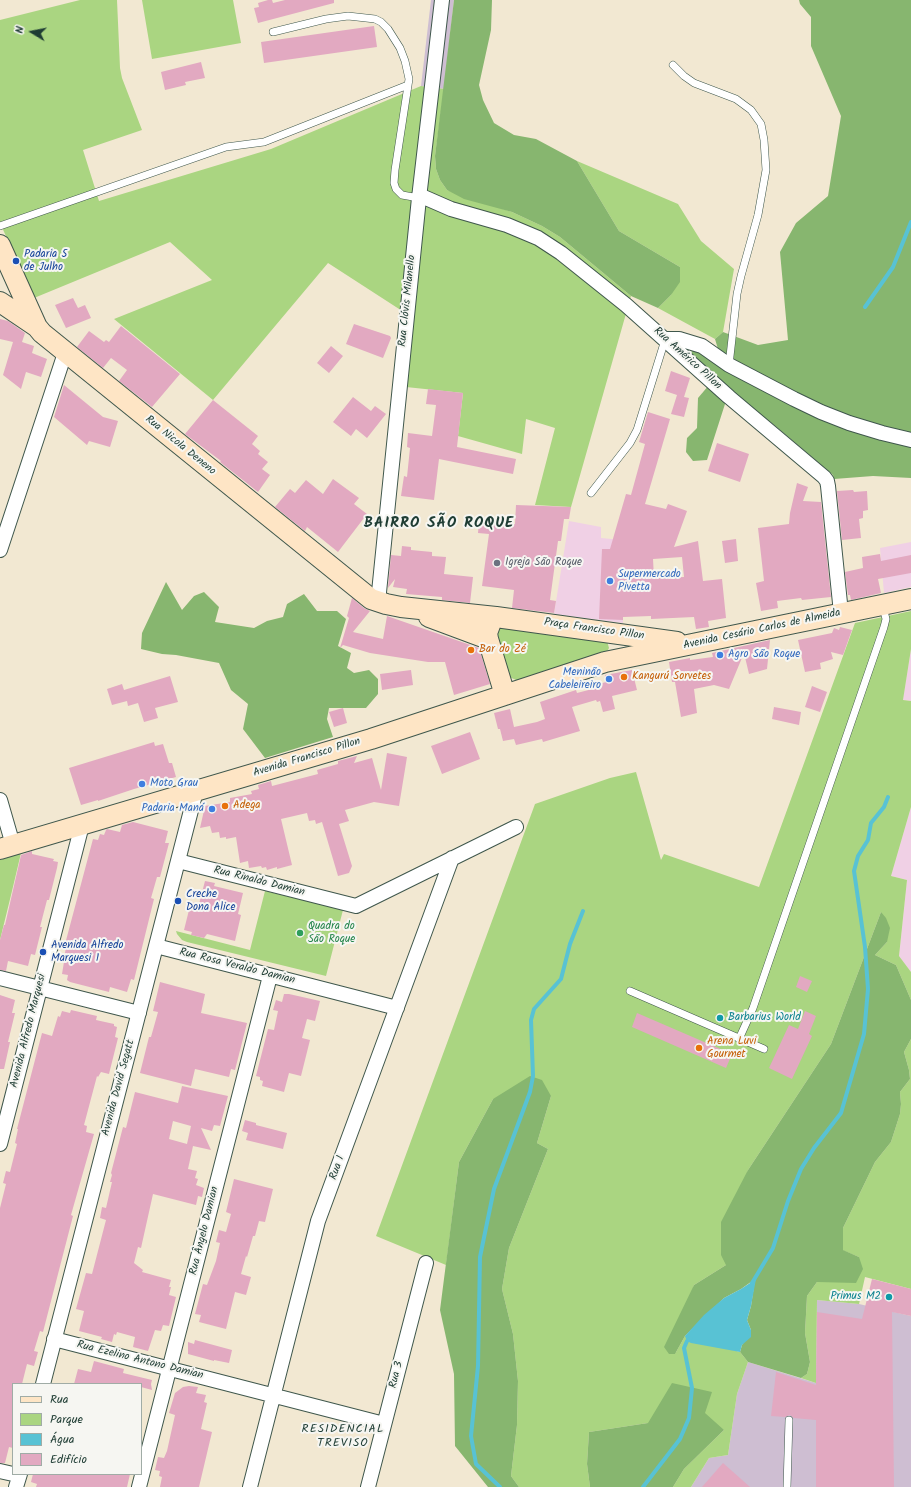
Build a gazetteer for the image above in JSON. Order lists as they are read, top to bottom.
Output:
{
  "streets": {
    "street": [
      "Rua Clóvis Milanello",
      "Rua Américo Pillon",
      "Rua Nicola Deneno",
      "Praça Francisco Pillon",
      "Avenida Cesário Carlos de Almeida",
      "Avenida Francisco Pillon",
      "Rua Rinaldo Damian",
      "Rua Rosa Veraldo Damian",
      "Avenida Alfredo Marquesi",
      "Avenida David Segatt",
      "Rua 1",
      "Rua Ângelo Damian",
      "Rua Ezelino Antono Damian",
      "Rua 3"
    ]
  },
  "crossings": [
    ["Rua Clóvis Milanello", "Rua Américo Pillon"],
    ["Rua Clóvis Milanello", "Rua Nicola Deneno"],
    ["Rua Américo Pillon", "Avenida Cesário Carlos de Almeida"],
    ["Rua Nicola Deneno", "Praça Francisco Pillon"],
    ["Praça Francisco Pillon", "Avenida Cesário Carlos de Almeida"],
    ["Avenida Cesário Carlos de Almeida", "Avenida Francisco Pillon"],
    ["Avenida Francisco Pillon", "Avenida Alfredo Marquesi"],
    ["Avenida Francisco Pillon", "Avenida David Segatt"],
    ["Rua Rinaldo Damian", "Avenida David Segatt"],
    ["Rua Rinaldo Damian", "Rua 1"],
    ["Rua Rosa Veraldo Damian", "Avenida David Segatt"],
    ["Rua Rosa Veraldo Damian", "Rua 1"],
    ["Rua Rosa Veraldo Damian", "Rua Ângelo Damian"],
    ["Avenida David Segatt", "Rua Ezelino Antono Damian"],
    ["Rua 1", "Rua Ezelino Antono Damian"],
    ["Rua Ângelo Damian", "Rua Ezelino Antono Damian"],
    ["Rua Ezelino Antono Damian", "Rua 3"]
  ],
  "districts": ["BAIRRO SÃO ROQUE", "RESIDENCIAL TREVISO"],
  "places": [
    "Padaria 5 de Julho",
    "Igreja São Roque",
    "Supermercado Pivetta",
    "Bar do Zé",
    "Agro São Roque",
    "Kangurú Sorvetes",
    "Meninão Cabeleireiro",
    "Moto Grau",
    "Adega",
    "Padaria Maná",
    "Creche Dona Alice",
    "Quadra do São Roque",
    "Avenida Alfredo Marquesi 1",
    "Barbarius World",
    "Arena Luvi Gourmet",
    "Primus M2"
  ],
  "legend": [
    "Rua",
    "Parque",
    "Água",
    "Edifício"
  ],
  "north": "left"
}
